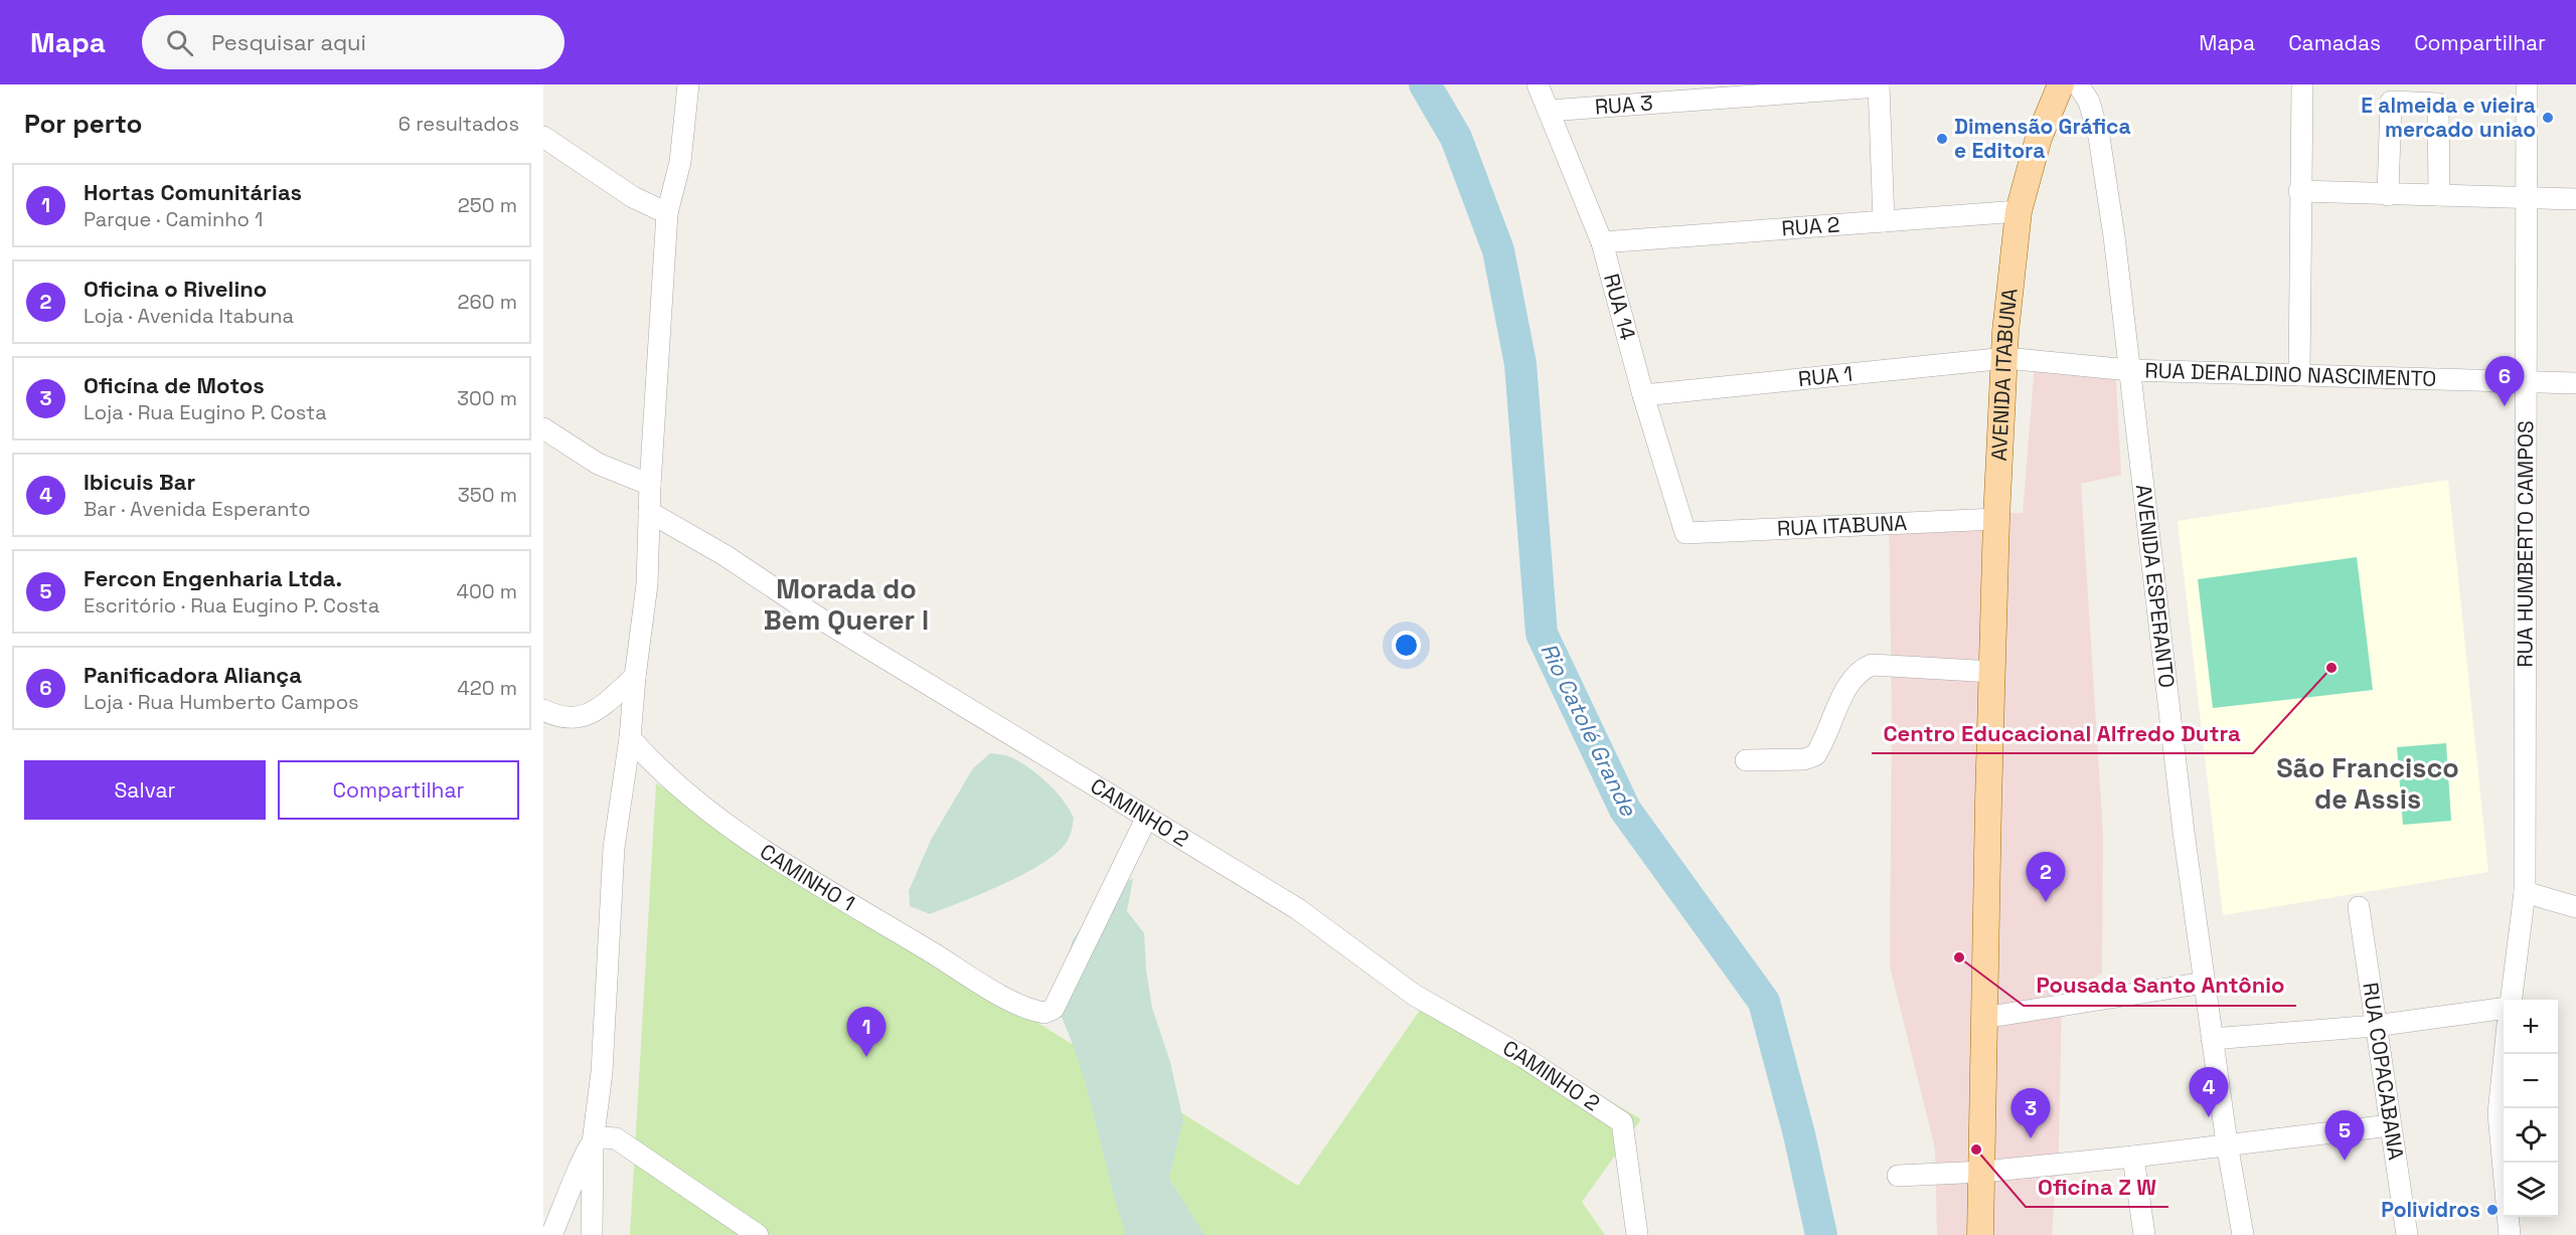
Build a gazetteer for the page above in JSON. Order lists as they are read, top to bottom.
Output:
{
  "streets": {
    "main road": ["AVENIDA ITABUNA"],
    "street": [
      "RUA 3",
      "RUA 2",
      "RUA 14",
      "RUA DERALDINO NASCIMENTO",
      "RUA 1",
      "RUA ITABUNA",
      "RUA HUMBERTO CAMPOS",
      "AVENIDA ESPERANTO",
      "CAMINHO 2",
      "CAMINHO 1",
      "RUA COPACABANA"
    ]
  },
  "crossings": [
    ["RUA 3", "RUA 14"],
    ["RUA 2", "RUA 14"],
    ["RUA 2", "AVENIDA ITABUNA"],
    ["RUA 14", "RUA 1"],
    ["RUA 14", "RUA ITABUNA"],
    ["AVENIDA ITABUNA", "RUA DERALDINO NASCIMENTO"],
    ["AVENIDA ITABUNA", "RUA 1"],
    ["AVENIDA ITABUNA", "RUA ITABUNA"],
    ["RUA DERALDINO NASCIMENTO", "RUA 1"],
    ["RUA DERALDINO NASCIMENTO", "RUA HUMBERTO CAMPOS"],
    ["RUA DERALDINO NASCIMENTO", "AVENIDA ESPERANTO"],
    ["CAMINHO 2", "CAMINHO 1"]
  ],
  "districts": ["Morada do Bem Querer I", "São Francisco de Assis"],
  "water": ["Rio Catolé Grande"],
  "places": [
    "E almeida e vieira mercado uniao",
    "Dimensão Gráfica e Editora",
    "Centro Educacional Alfredo Dutra",
    "Pousada Santo Antônio",
    "Oficína Z W",
    "Polividros"
  ],
  "page": {
    "header": "Mapa",
    "search": "Pesquisar aqui",
    "nav": ["Mapa", "Camadas", "Compartilhar"],
    "heading": ["Por perto", "6 resultados"],
    "list": [
      {
        "mark": "1",
        "name": "Hortas Comunitárias",
        "note": "Parque · Caminho 1",
        "value": "250 m"
      },
      {
        "mark": "2",
        "name": "Oficina o Rivelino",
        "note": "Loja · Avenida Itabuna",
        "value": "260 m"
      },
      {
        "mark": "3",
        "name": "Oficína de Motos",
        "note": "Loja · Rua Eugino P. Costa",
        "value": "300 m"
      },
      {
        "mark": "4",
        "name": "Ibicuis Bar",
        "note": "Bar · Avenida Esperanto",
        "value": "350 m"
      },
      {
        "mark": "5",
        "name": "Fercon Engenharia Ltda.",
        "note": "Escritório · Rua Eugino P. Costa",
        "value": "400 m"
      },
      {
        "mark": "6",
        "name": "Panificadora Aliança",
        "note": "Loja · Rua Humberto Campos",
        "value": "420 m"
      }
    ],
    "pins": [
      "6",
      "2",
      "1",
      "4",
      "3",
      "5"
    ],
    "buttons": ["Salvar", "Compartilhar"],
    "map_buttons": ["+", "−"]
  }
}
